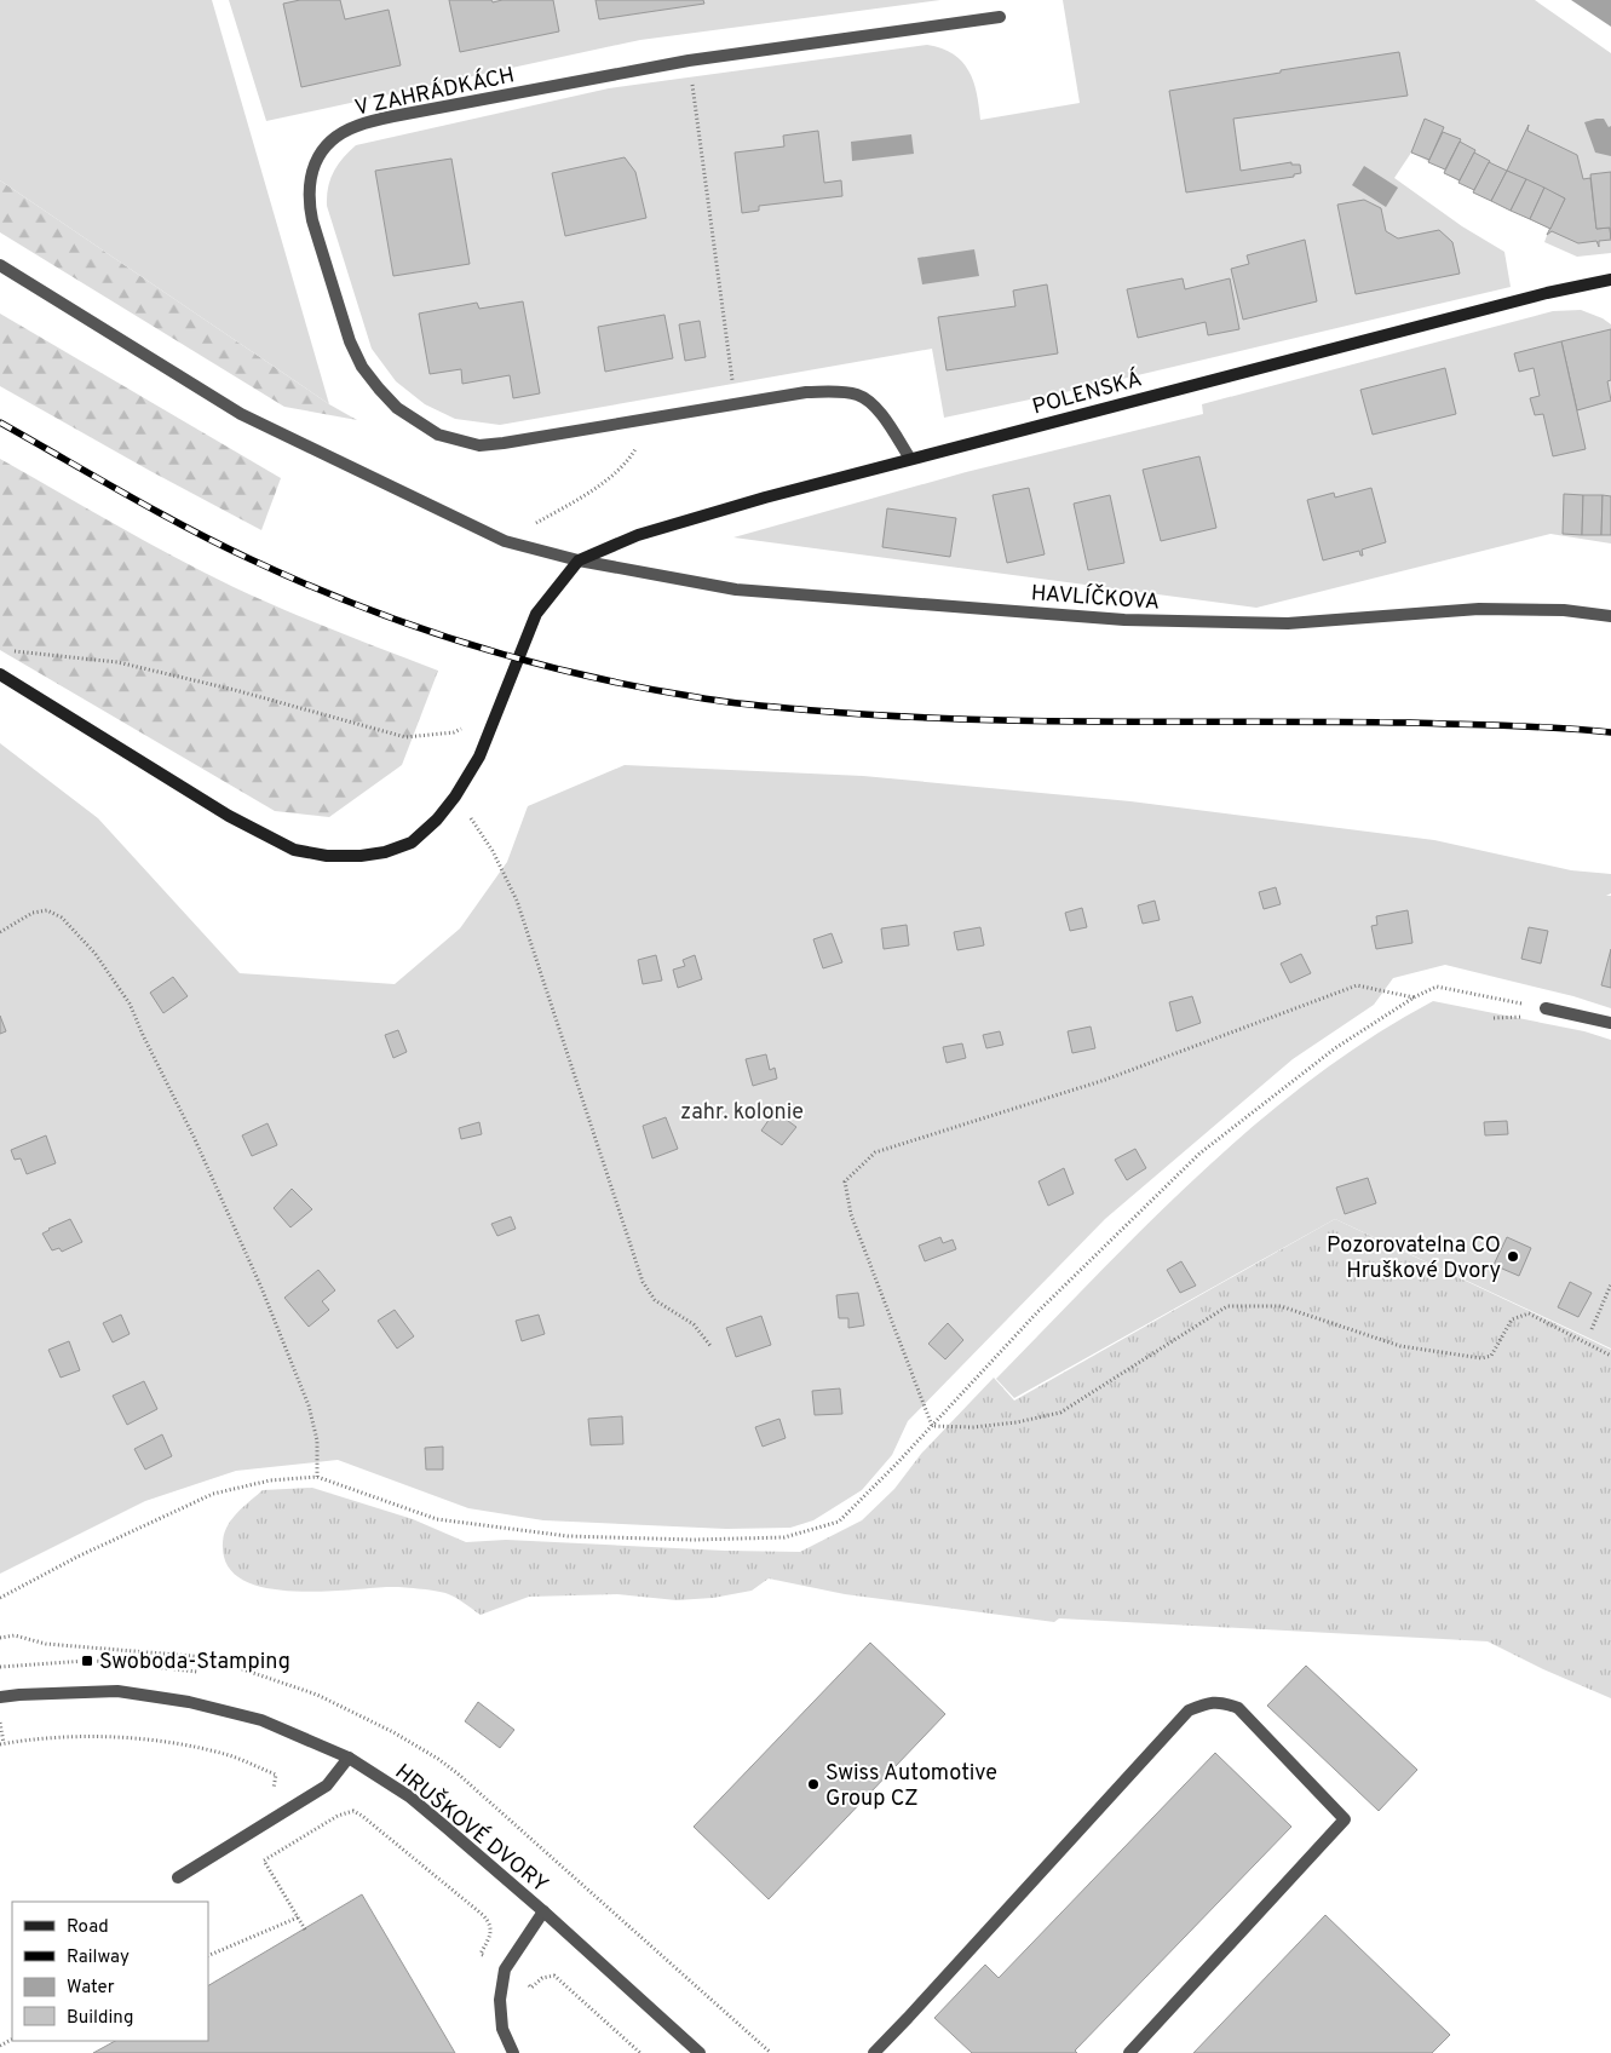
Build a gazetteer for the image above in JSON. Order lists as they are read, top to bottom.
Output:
{
  "streets": {
    "street": [
      "V ZAHRÁDKÁCH",
      "POLENSKÁ",
      "HAVLÍČKOVA",
      "HRUŠKOVÉ DVORY"
    ]
  },
  "crossings": [
    ["V ZAHRÁDKÁCH", "POLENSKÁ"],
    ["POLENSKÁ", "HAVLÍČKOVA"]
  ],
  "parks": ["zahr. kolonie"],
  "places": {
    "other": ["Pozorovatelna CO Hruškové Dvory", "Swiss Automotive Group CZ"],
    "transit": ["Swoboda-Stamping"]
  },
  "legend": [
    "Road",
    "Railway",
    "Water",
    "Building"
  ]
}
